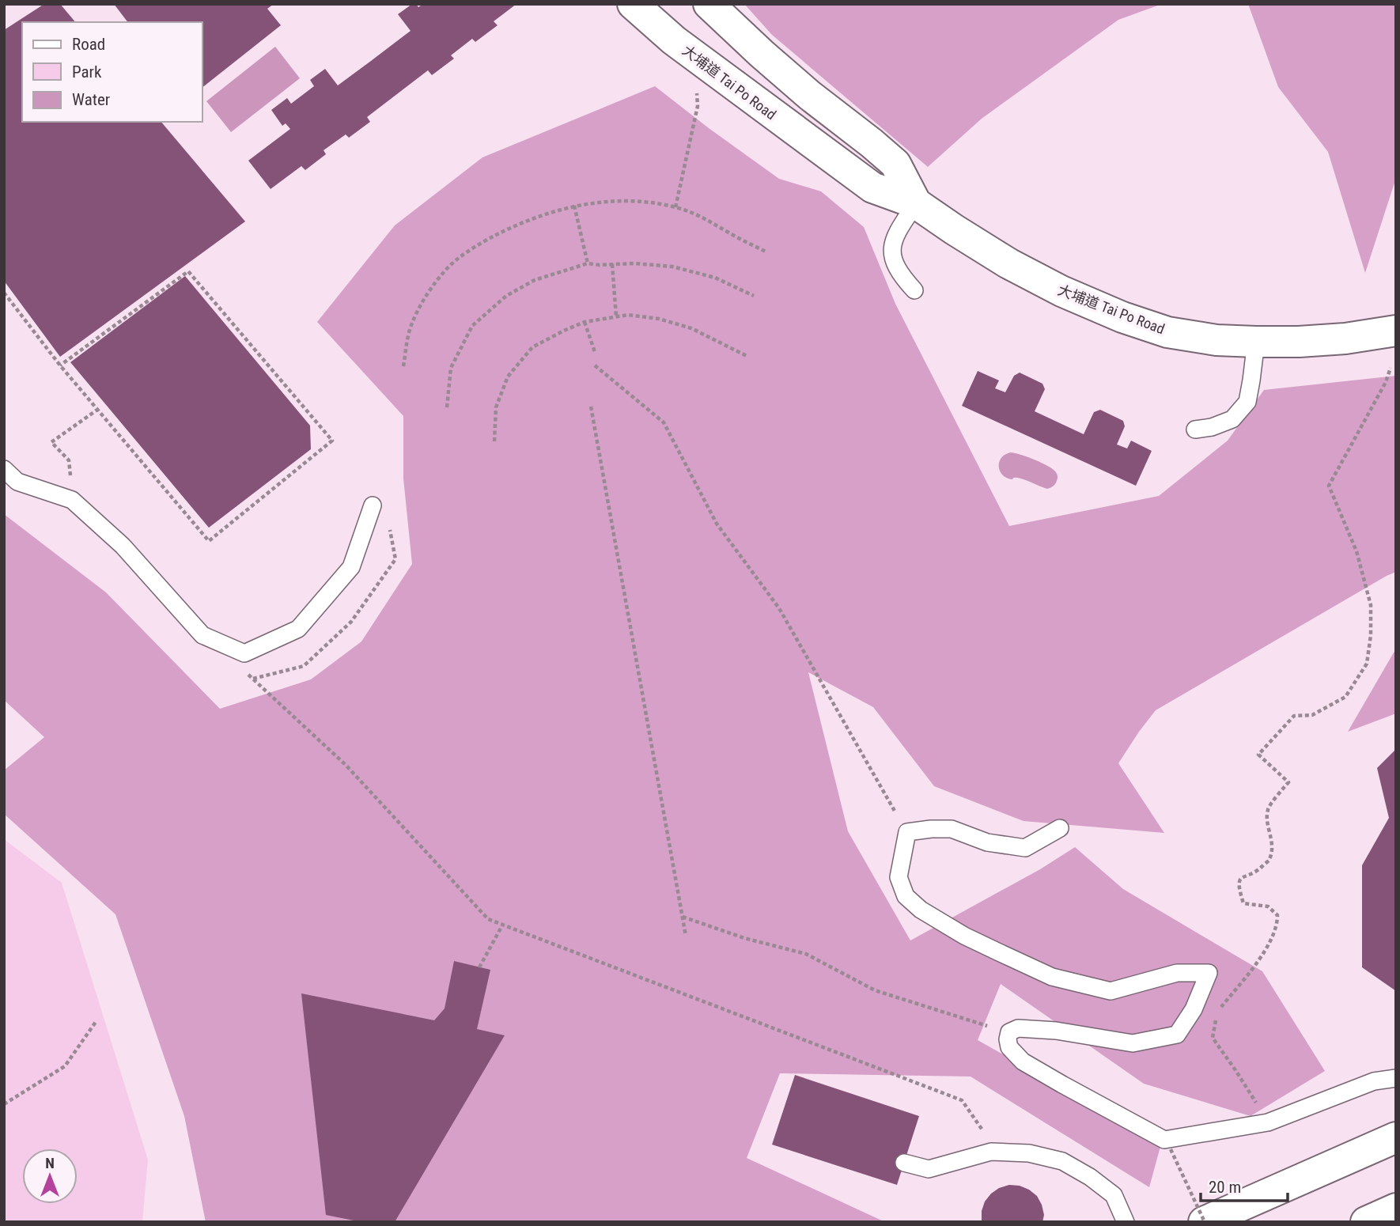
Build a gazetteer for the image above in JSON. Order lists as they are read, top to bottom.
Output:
{
  "streets": {
    "main road": ["大埔道 Tai Po Road"]
  },
  "legend": ["Road", "Park", "Water"],
  "scale_bar": "20 m",
  "north": "top"
}
